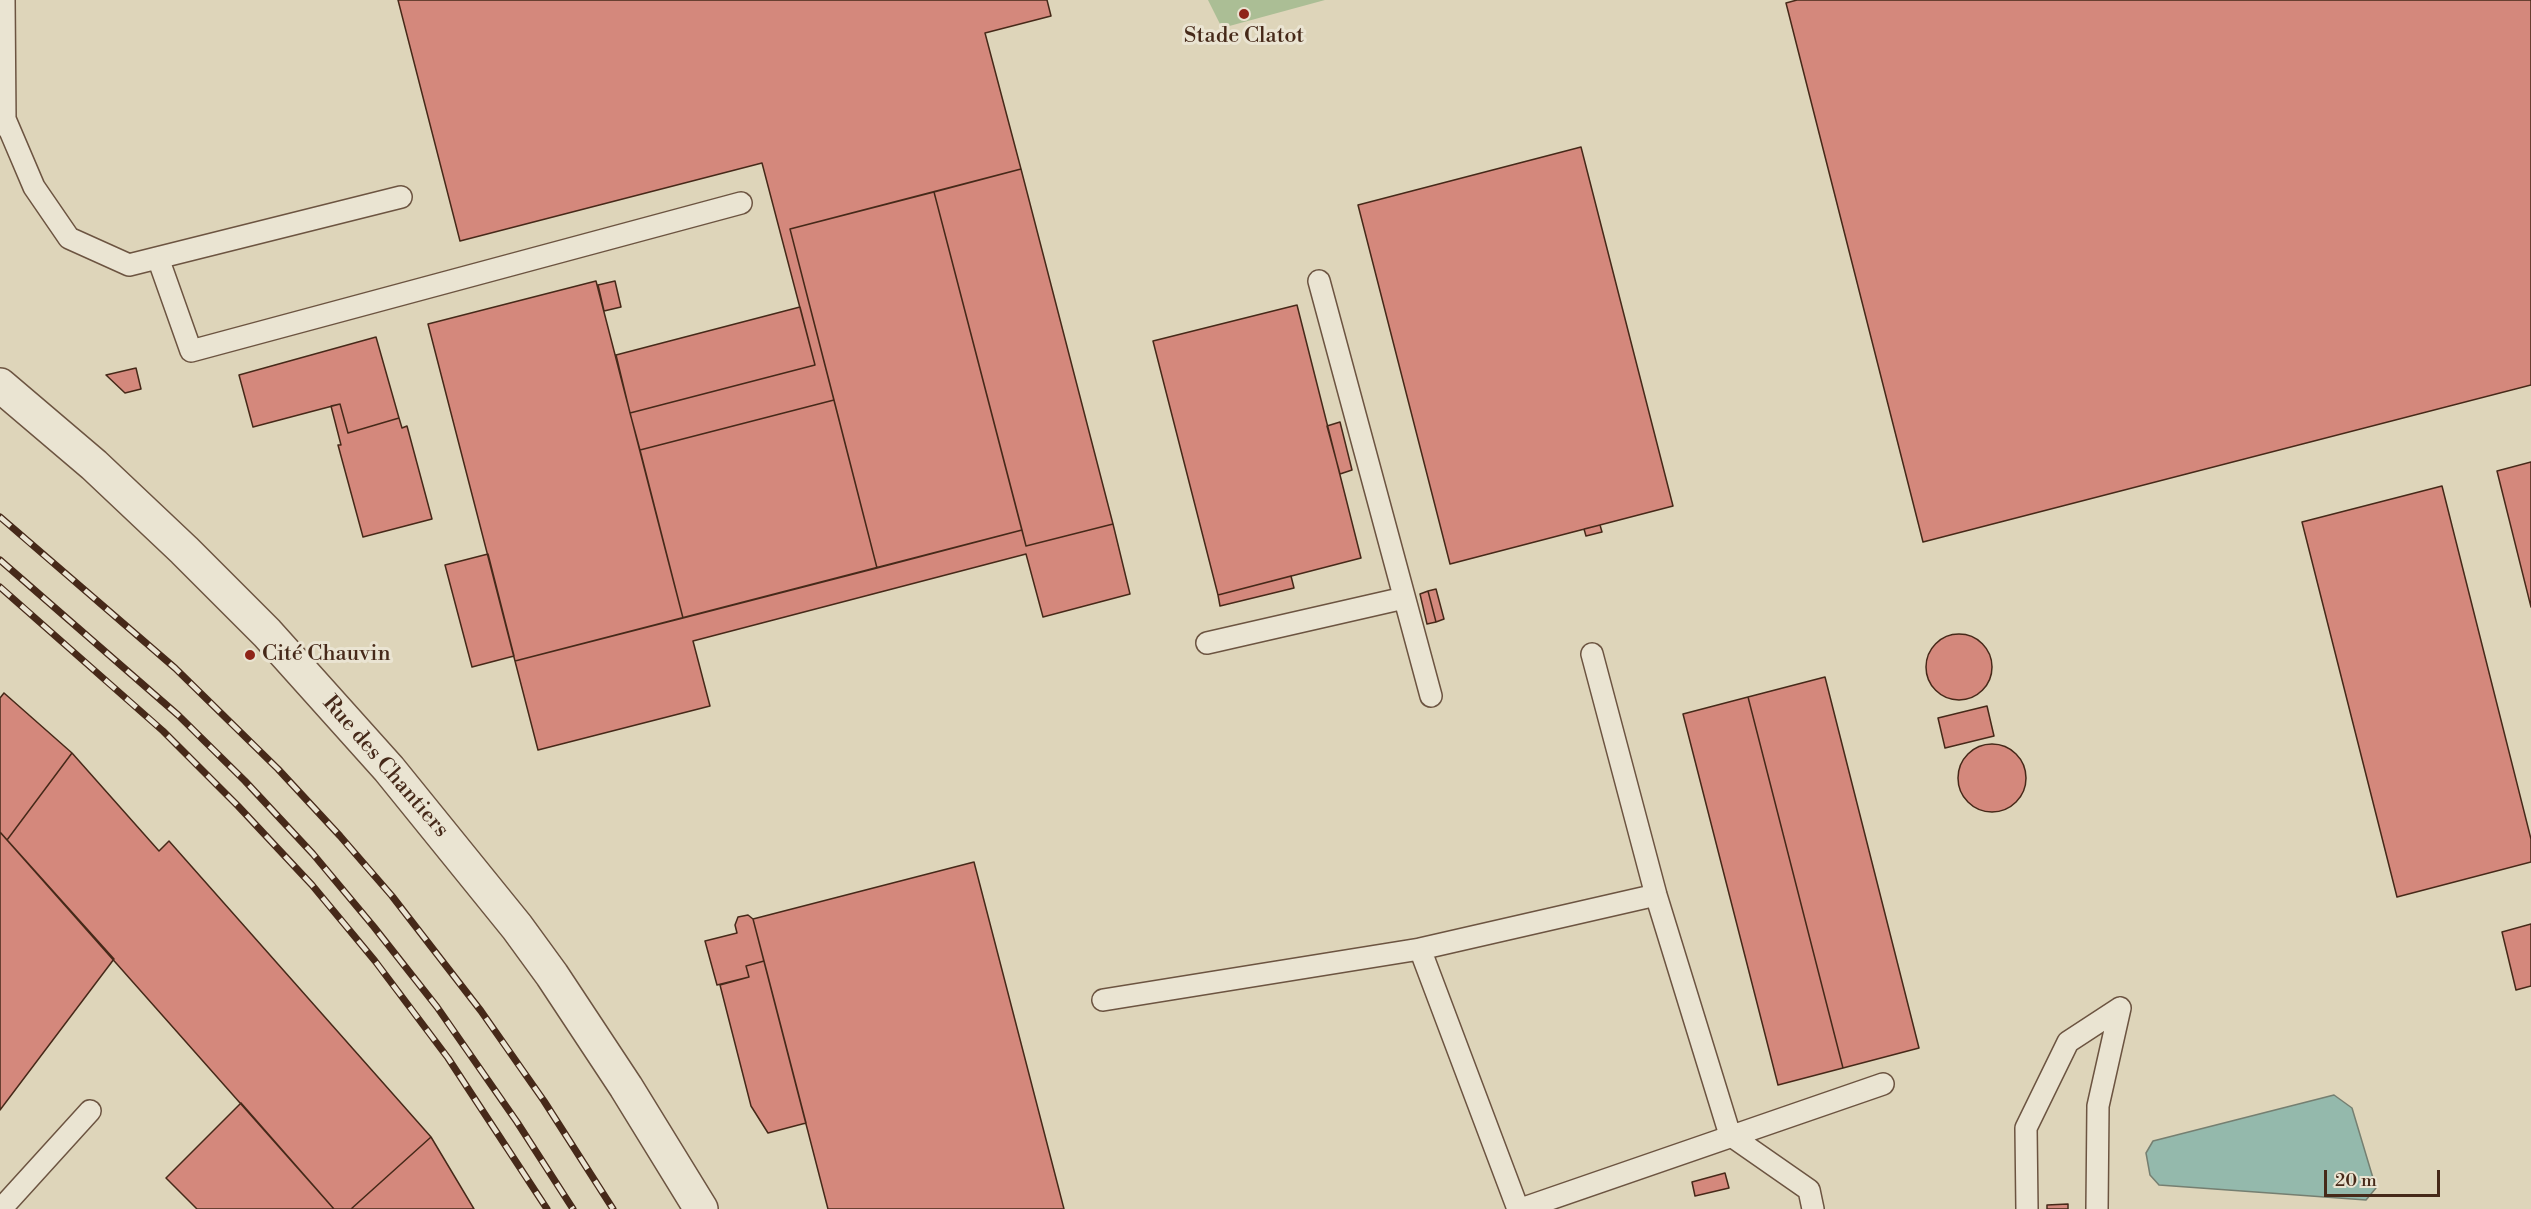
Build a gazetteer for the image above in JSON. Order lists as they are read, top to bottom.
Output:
{
  "streets": {
    "street": ["Rue des Chantiers"]
  },
  "places": ["Stade Clatot", "Cité Chauvin"],
  "scale_bar": "20 m"
}
